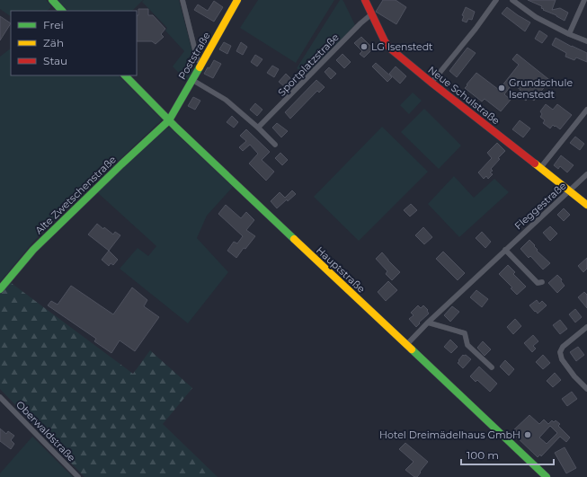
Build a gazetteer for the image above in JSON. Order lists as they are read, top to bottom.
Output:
{
  "streets": {
    "street": [
      "Poststraße",
      "Sportplatzstraße",
      "Neue Schulstraße",
      "Alte Zwetschenstraße",
      "Fleggestraße",
      "Hauptstraße",
      "Oberwaldstraße"
    ]
  },
  "crossings": [
    ["Poststraße", "Alte Zwetschenstraße"],
    ["Poststraße", "Hauptstraße"],
    ["Sportplatzstraße", "Neue Schulstraße"],
    ["Neue Schulstraße", "Fleggestraße"],
    ["Alte Zwetschenstraße", "Hauptstraße"],
    ["Fleggestraße", "Hauptstraße"]
  ],
  "places": ["LG Isenstedt", "Grundschule Isenstedt", "Hotel Dreimädelhaus GmbH"],
  "legend": ["Frei", "Zäh", "Stau"],
  "scale_bar": "100 m"
}
